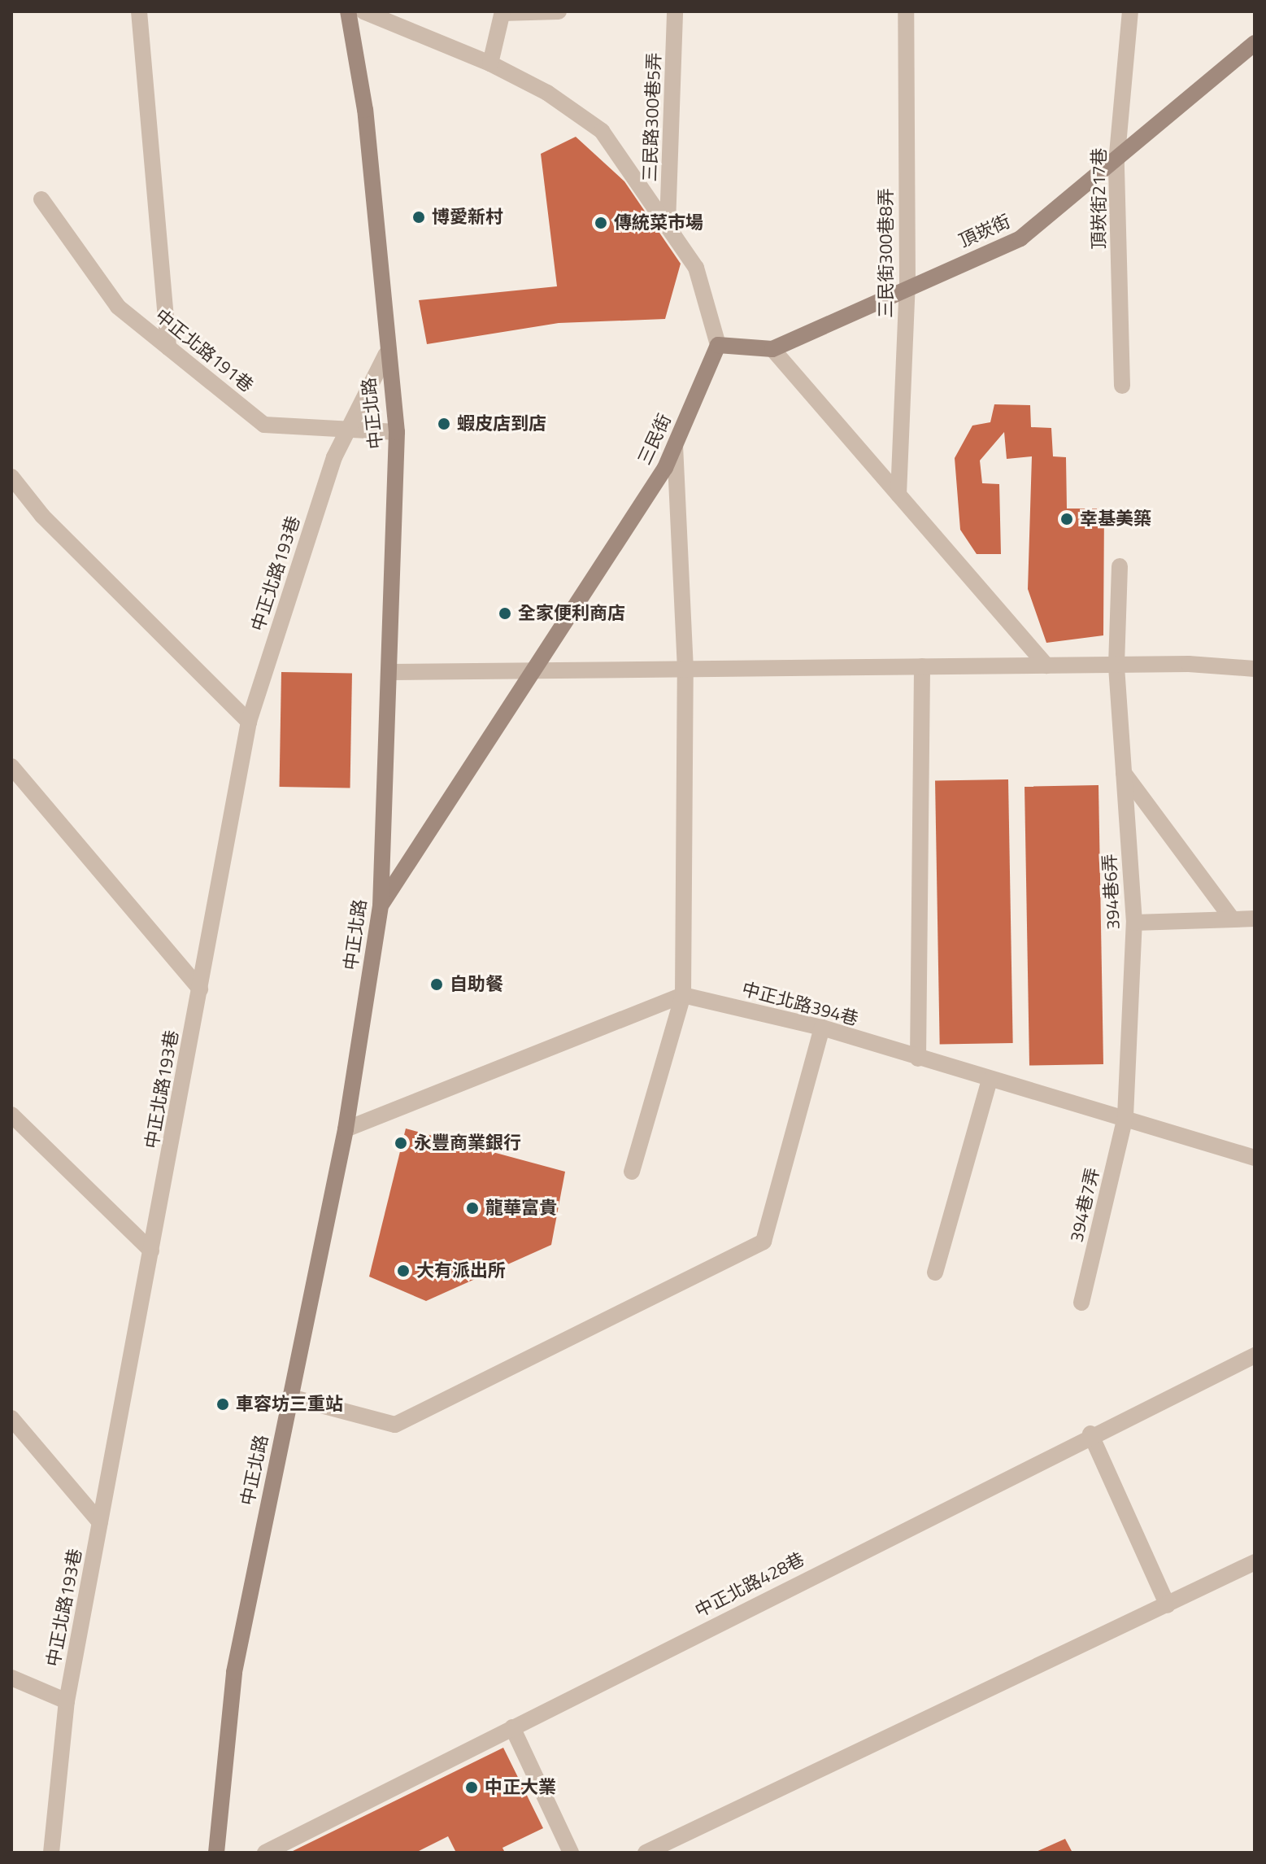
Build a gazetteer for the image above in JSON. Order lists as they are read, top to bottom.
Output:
{
  "streets": {
    "main road": ["頂崁街", "中正北路", "三民街"],
    "street": [
      "三民路300巷5弄",
      "頂崁街217巷",
      "三民街300巷8弄",
      "中正北路191巷",
      "中正北路193巷",
      "394巷6弄",
      "中正北路394巷",
      "394巷7弄",
      "中正北路428巷"
    ]
  },
  "crossings": [
    ["頂崁街217巷", "頂崁街"],
    ["頂崁街", "三民街300巷8弄"],
    ["頂崁街", "三民街"],
    ["中正北路191巷", "中正北路"],
    ["中正北路191巷", "中正北路193巷"],
    ["中正北路", "三民街"],
    ["中正北路", "中正北路193巷"],
    ["394巷6弄", "中正北路394巷"],
    ["394巷6弄", "394巷7弄"],
    ["中正北路394巷", "394巷7弄"]
  ],
  "places": [
    "博愛新村",
    "傳統菜市場",
    "蝦皮店到店",
    "幸基美築",
    "全家便利商店",
    "自助餐",
    "永豐商業銀行",
    "龍華富貴",
    "大有派出所",
    "車容坊三重站",
    "中正大業"
  ]
}
